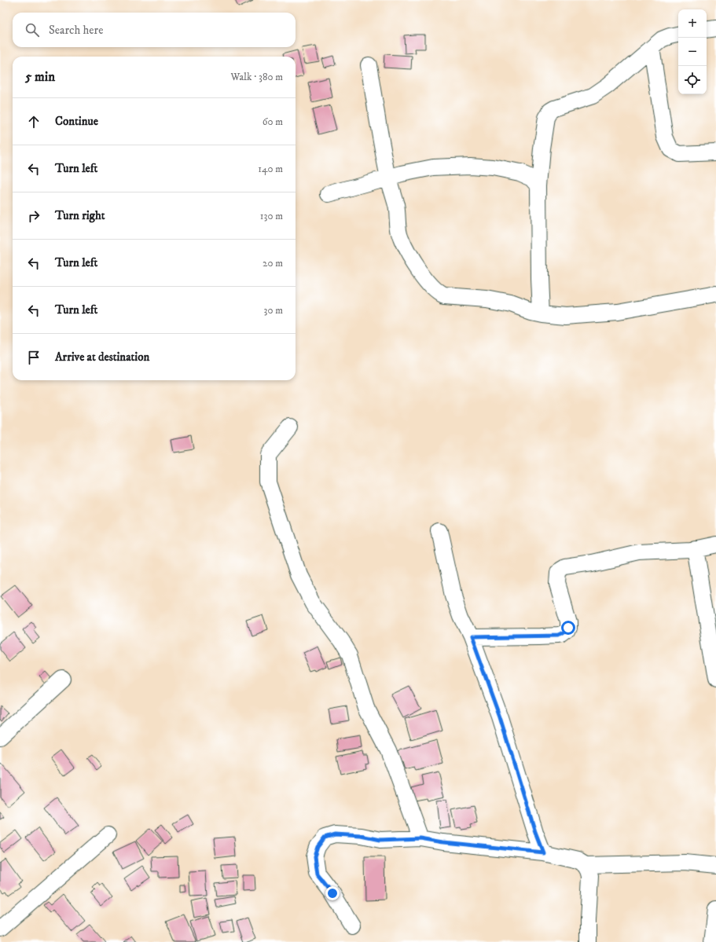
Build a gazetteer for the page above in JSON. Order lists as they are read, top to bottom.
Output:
{
  "page": {
    "map_buttons": ["+", "−"],
    "search": "Search here",
    "heading": ["5 min", "Walk · 380 m"],
    "list": [
      ["Continue", "60 m"],
      ["Turn left", "140 m"],
      ["Turn right", "130 m"],
      ["Turn left", "20 m"],
      ["Turn left", "30 m"],
      "Arrive at destination"
    ]
  }
}
